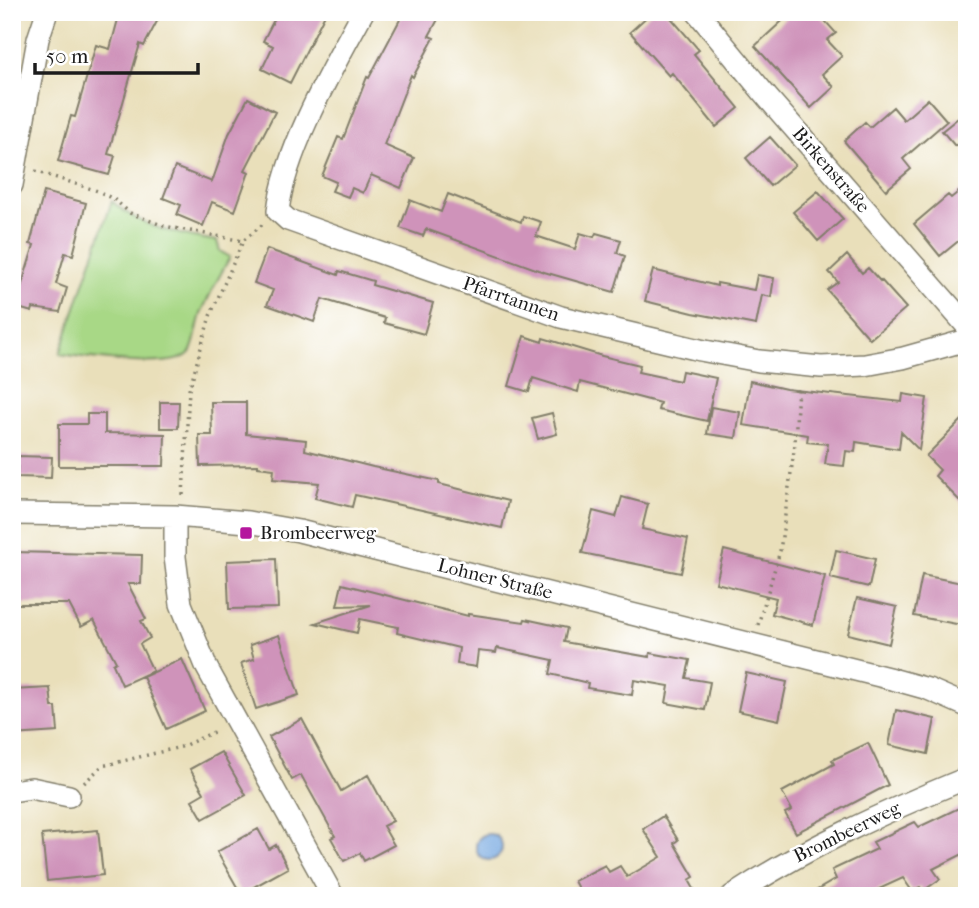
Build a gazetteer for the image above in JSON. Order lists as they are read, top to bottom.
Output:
{
  "streets": {
    "street": [
      "Birkenstraße",
      "Pfarrtannen",
      "Lohner Straße",
      "Brombeerweg"
    ]
  },
  "places": {
    "transit": ["Brombeerweg"]
  },
  "scale_bar": "50 m"
}
